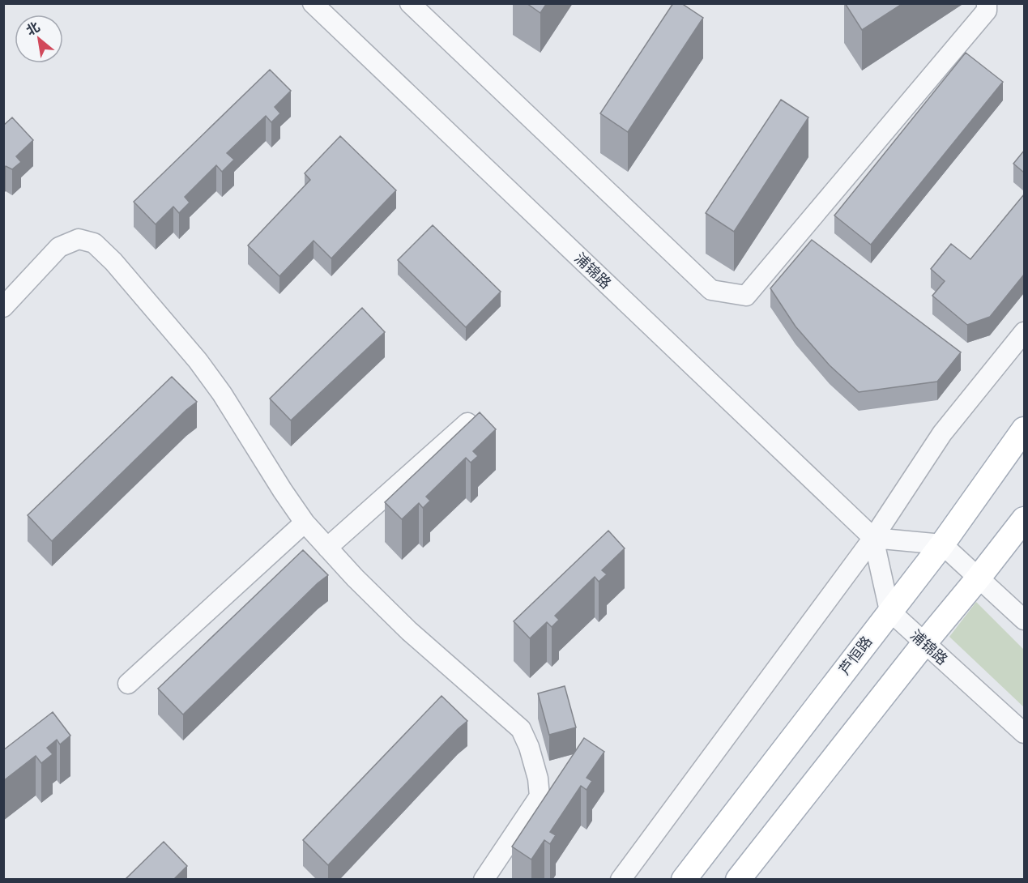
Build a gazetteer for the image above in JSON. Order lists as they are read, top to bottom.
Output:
{
  "streets": {
    "main road": ["芦恒路"],
    "street": ["浦锦路"]
  },
  "crossings": [
    ["浦锦路", "芦恒路"]
  ],
  "north": "top left"
}
